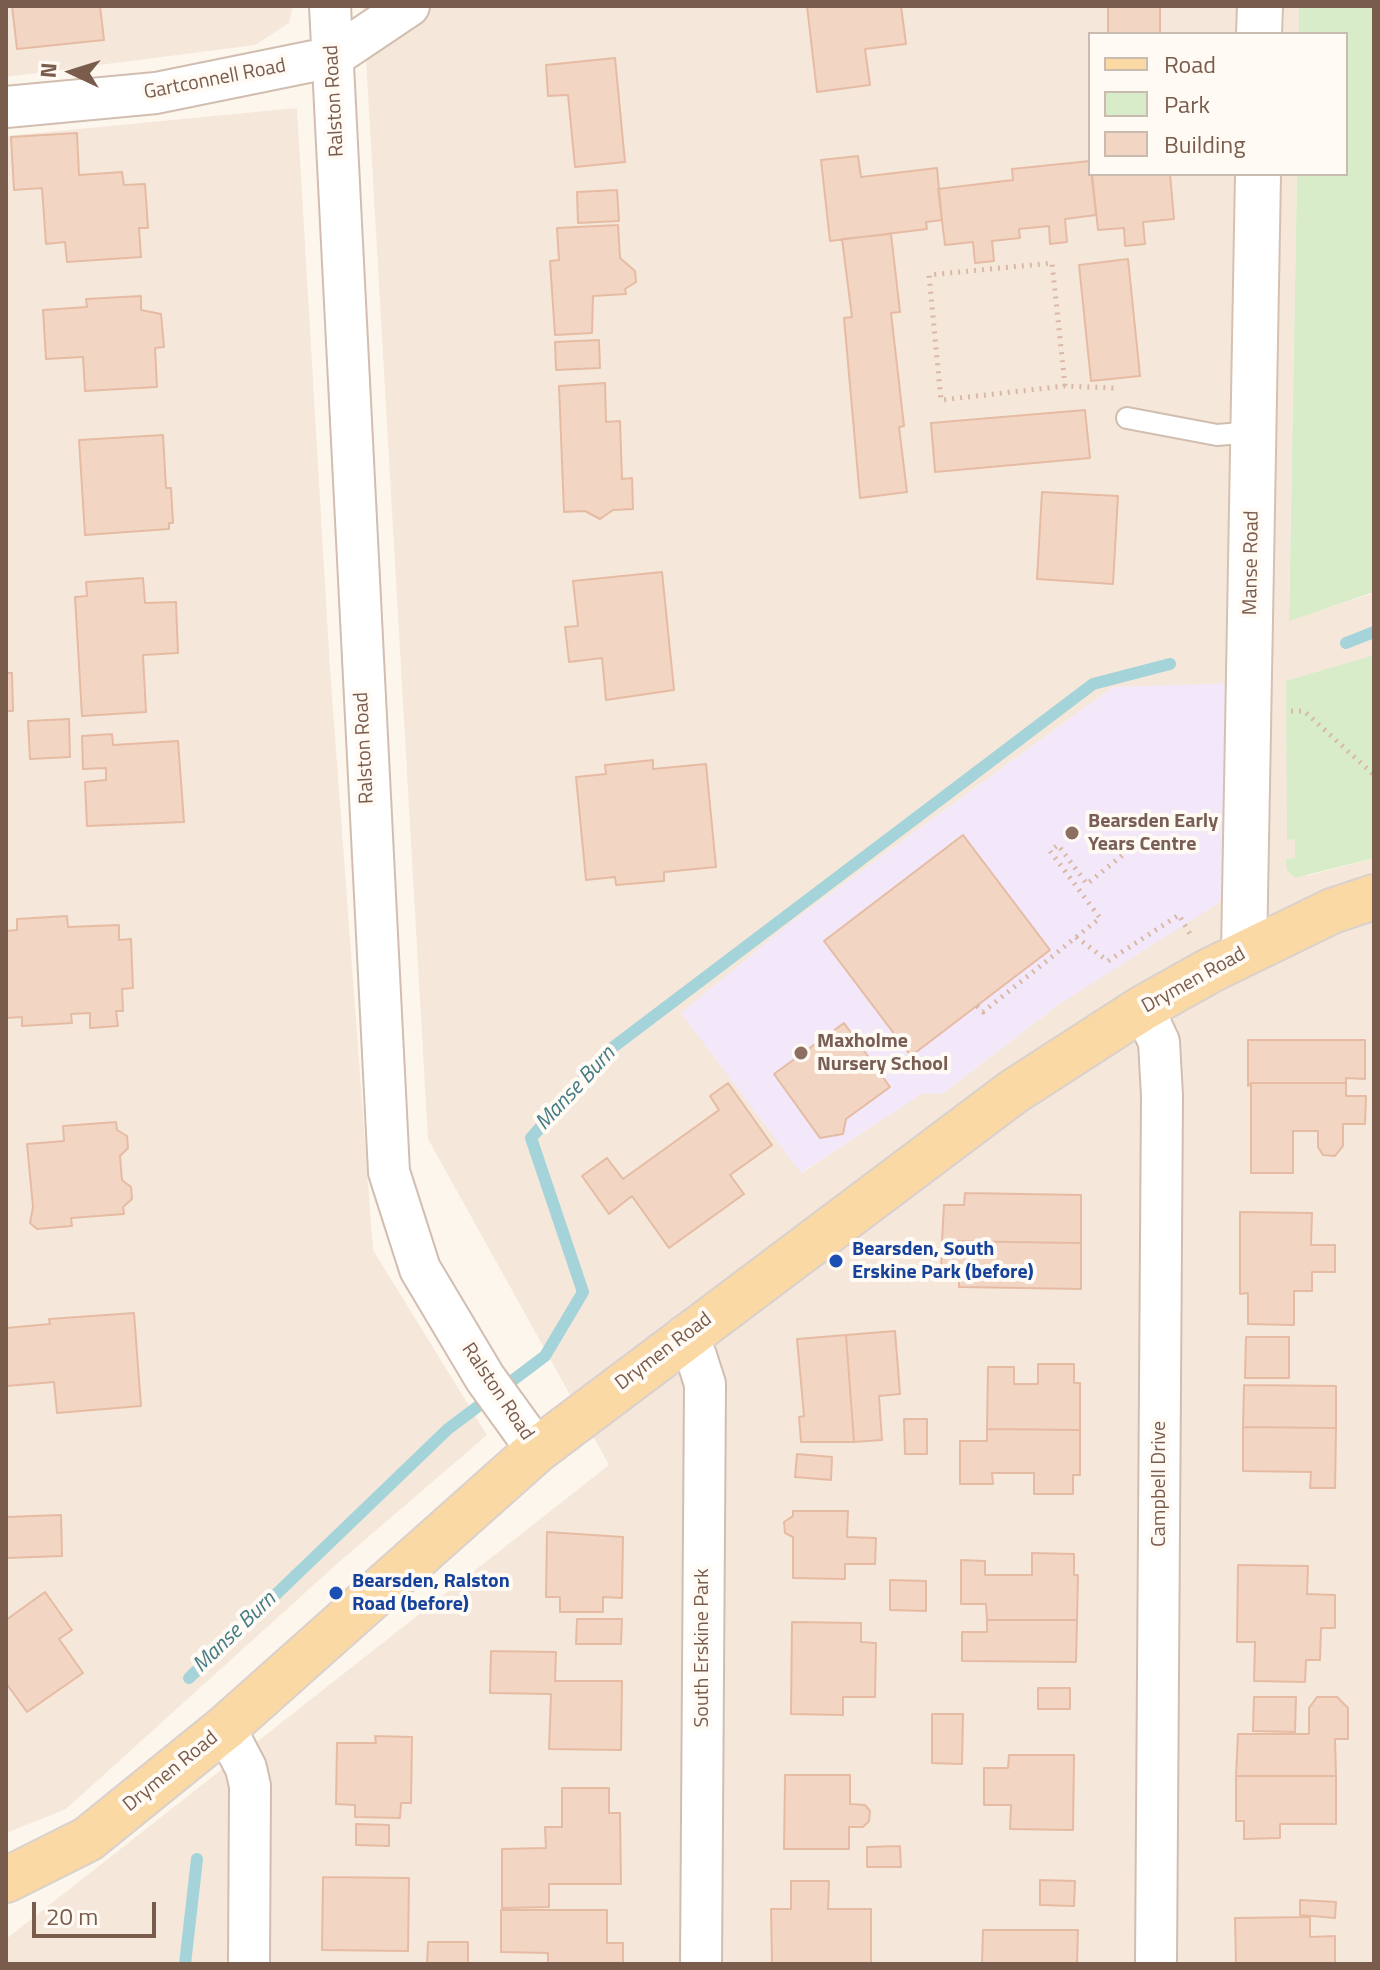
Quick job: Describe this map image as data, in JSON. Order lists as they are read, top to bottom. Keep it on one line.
{"streets":{"main road":["Drymen Road"],"street":["Gartconnell Road","Ralston Road","Manse Road","Campbell Drive","South Erskine Park"]},"crossings":[["Gartconnell Road","Ralston Road"],["Ralston Road","Drymen Road"],["Manse Road","Drymen Road"],["Drymen Road","Campbell Drive"],["Drymen Road","South Erskine Park"]],"water":["Manse Burn"],"places":["Bearsden Early Years Centre","Maxholme Nursery School","Bearsden, South Erskine Park (before)","Bearsden, Ralston Road (before)"],"legend":["Road","Park","Building"],"scale_bar":"20 m","north":"left"}
